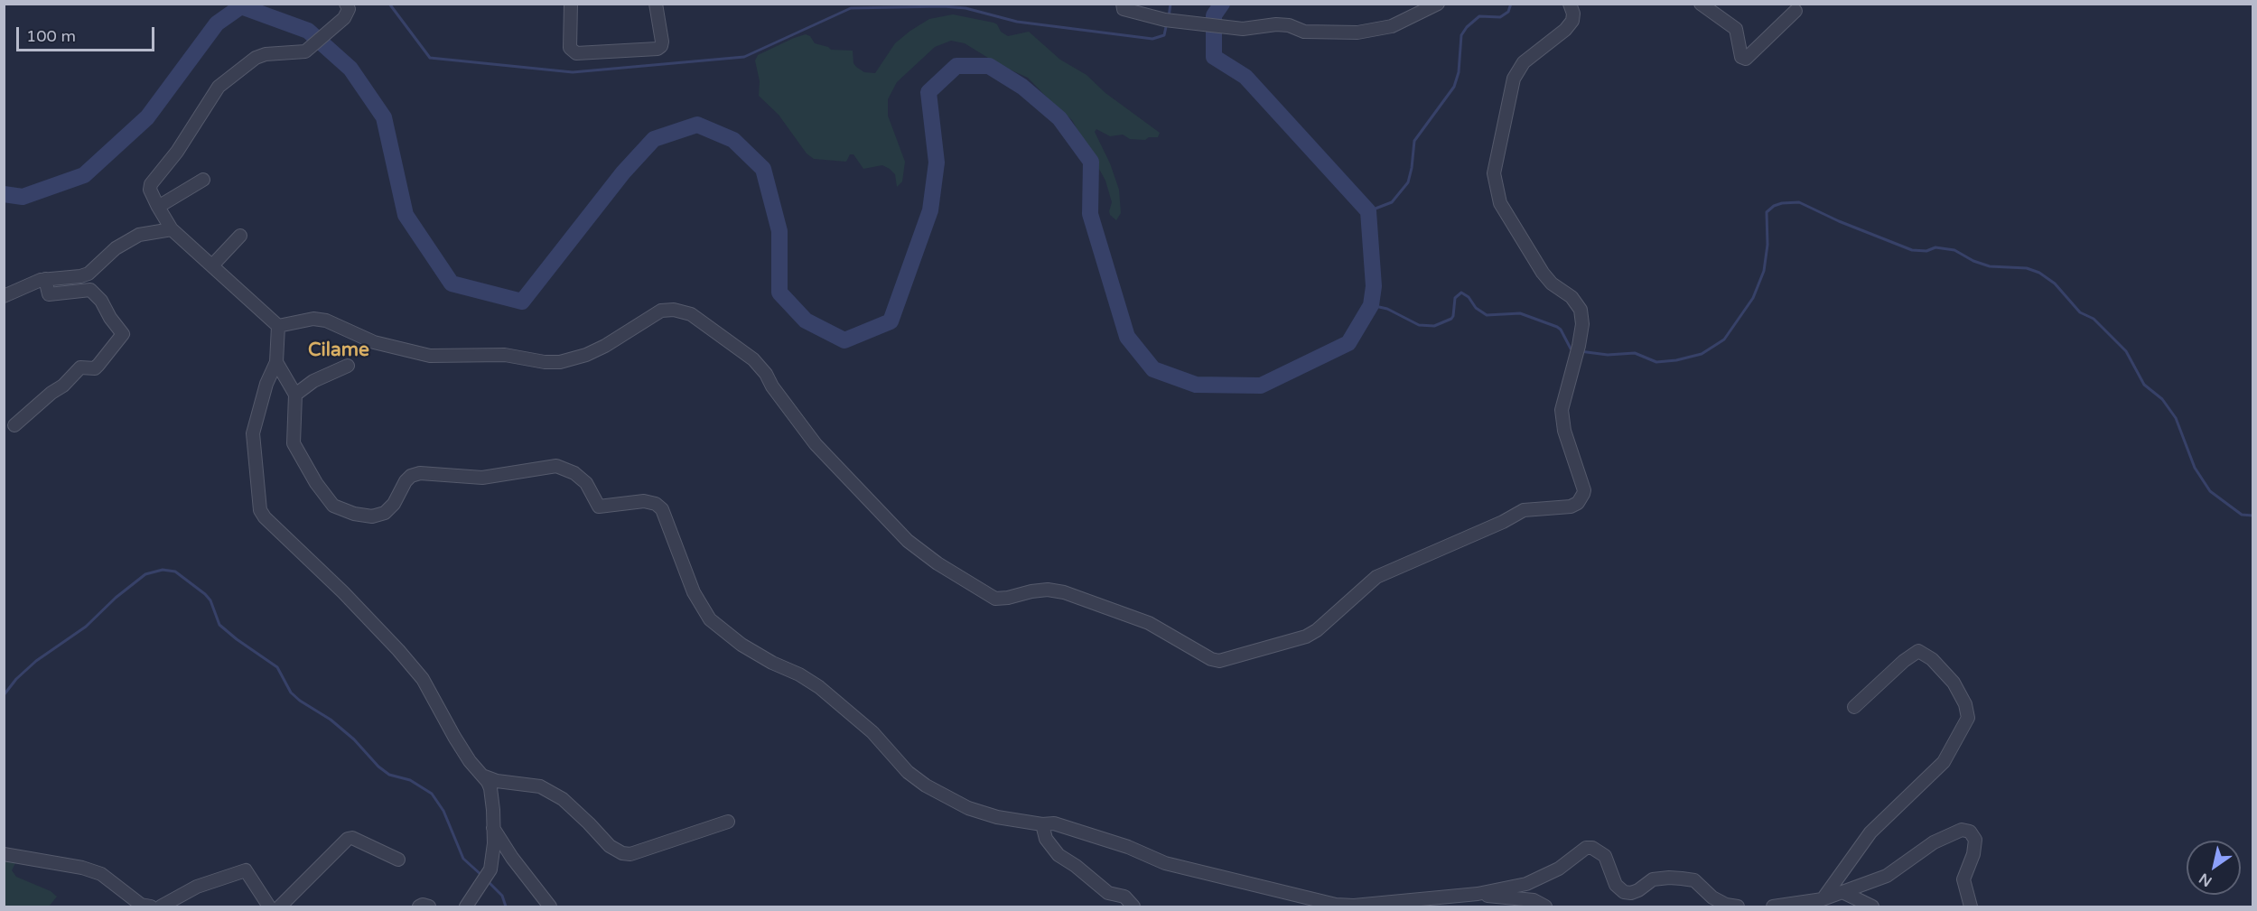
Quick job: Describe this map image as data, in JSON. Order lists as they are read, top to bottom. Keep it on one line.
{"districts":["Cilame"],"scale_bar":"100 m","north":"bottom left"}
